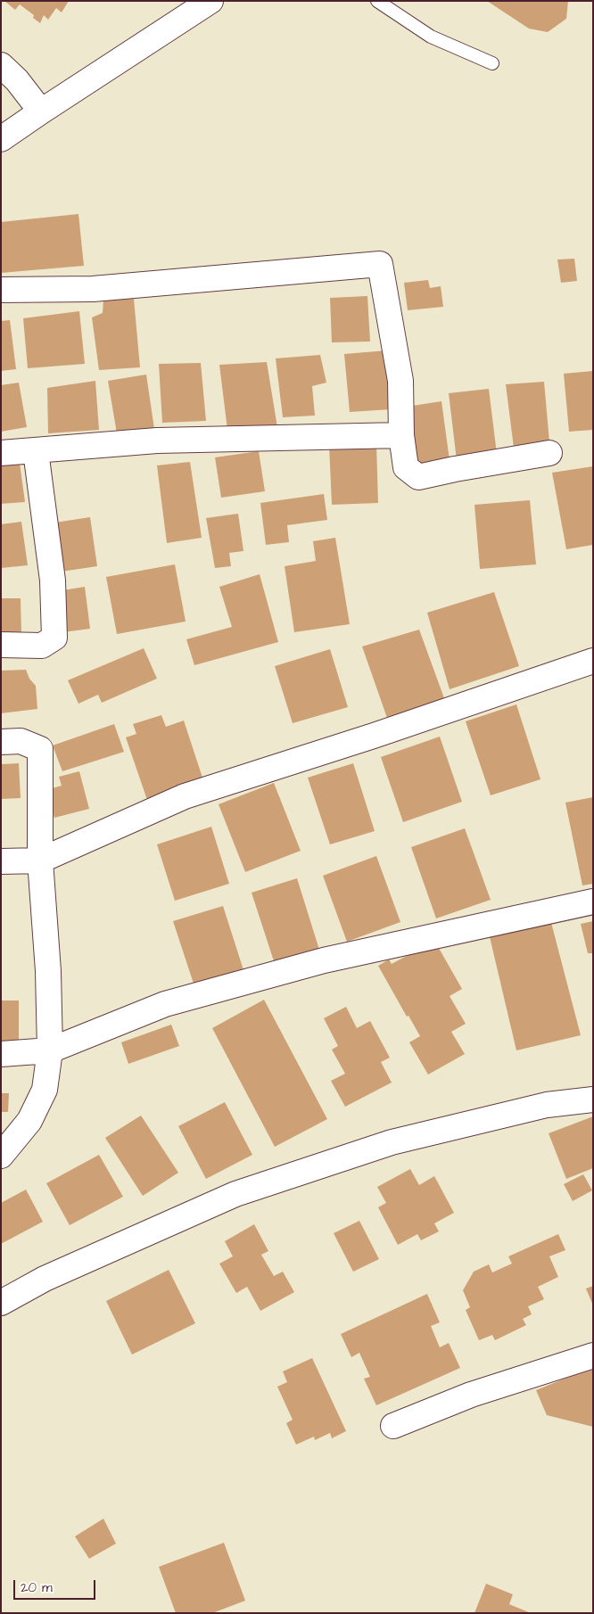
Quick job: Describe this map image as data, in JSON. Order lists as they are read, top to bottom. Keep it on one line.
{"scale_bar":"20 m"}
